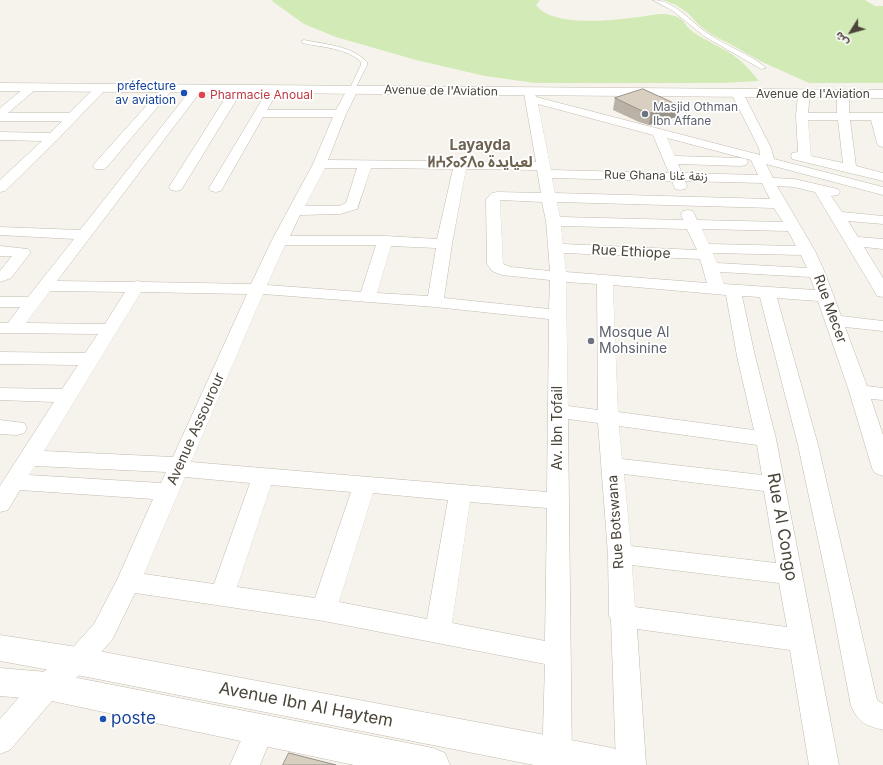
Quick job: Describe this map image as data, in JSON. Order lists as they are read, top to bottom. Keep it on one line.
{"streets":{"street":["Avenue de l'Aviation","Rue Ghana زنقة غانا","Rue Ethiope","Rue Mecer","Av. Ibn Tofail","Avenue Assourour","Rue Botswana","Rue Al Congo","Avenue Ibn Al Haytem"]},"crossings":[["Avenue de l'Aviation","Rue Mecer"],["Avenue de l'Aviation","Av. Ibn Tofail"],["Avenue de l'Aviation","Avenue Assourour"],["Rue Ghana زنقة غانا","Rue Mecer"],["Rue Ghana زنقة غانا","Av. Ibn Tofail"],["Rue Ghana زنقة غانا","Avenue Assourour"],["Rue Ghana زنقة غانا","Rue Al Congo"],["Rue Ethiope","Av. Ibn Tofail"],["Rue Ethiope","Rue Al Congo"],["Av. Ibn Tofail","Avenue Ibn Al Haytem"],["Avenue Assourour","Avenue Ibn Al Haytem"]],"districts":["Layayda ⵍⵄⵢⴰⵢⴷⴰ لعيايدة"],"places":["préfecture av aviation","Pharmacie Anoual","Masjid Othman Ibn Affane","Mosque Al Mohsinine","poste"],"north":"bottom left"}
